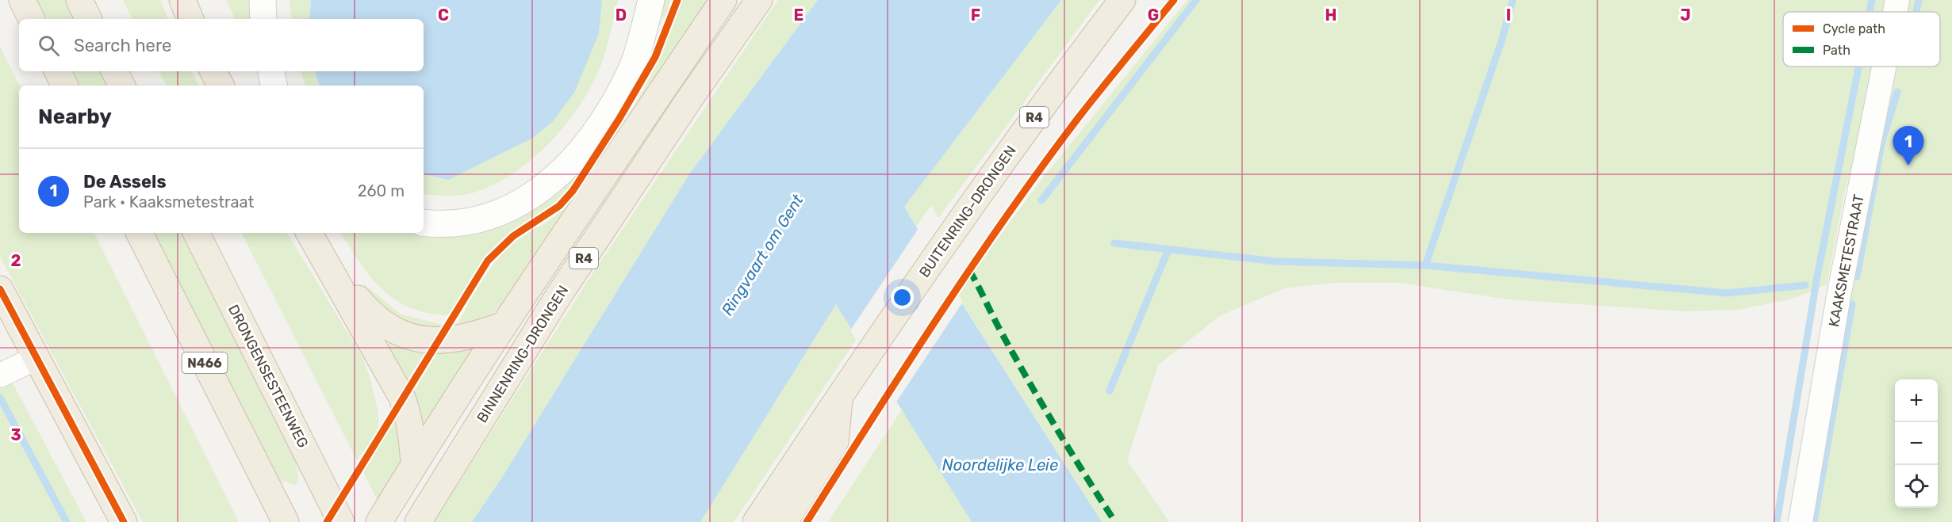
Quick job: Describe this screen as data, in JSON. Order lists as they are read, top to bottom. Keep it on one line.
{"streets":{"highway":["R4","BUITENRING-DRONGEN","BINNENRING-DRONGEN","N466","DRONGENSESTEENWEG"],"street":["KAAKSMETESTRAAT"]},"water":["Ringvaart om Gent","Noordelijke Leie"],"legend":["Cycle path","Path"],"page":{"search":"Search here","heading":"Nearby","pins":"1","list":[{"mark":"1","name":"De Assels","note":"Park · Kaaksmetestraat","value":"260 m"}],"map_buttons":["+","−"]},"grid":{"columns":["C","D","E","F","G","H","I","J"],"rows":["2","3"]}}
